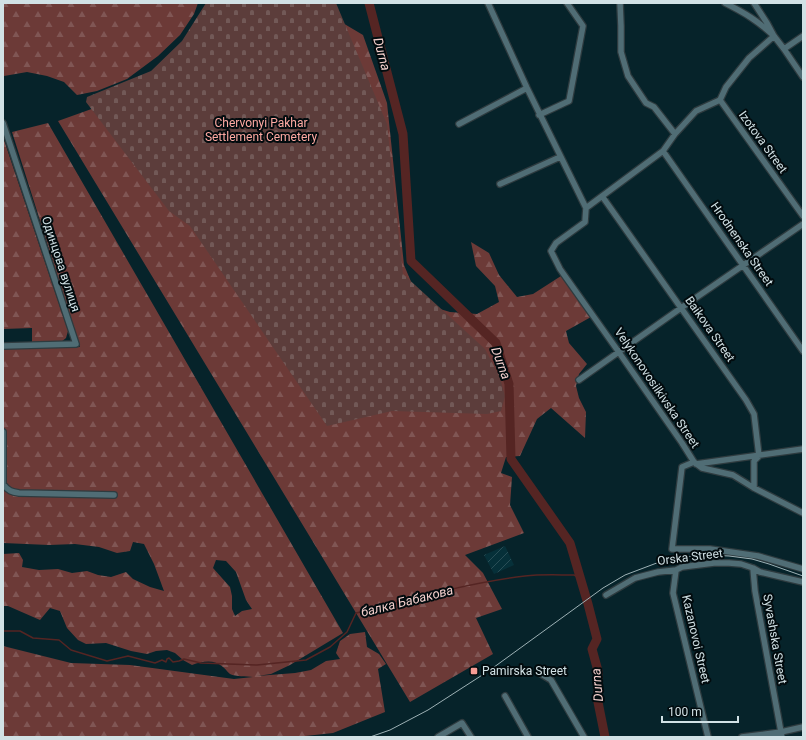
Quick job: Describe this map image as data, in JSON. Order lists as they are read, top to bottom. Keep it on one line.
{"streets":{"street":["Izotova Street","Hrodnenska Street","Одинцова вулиця","Baikova Street","Velykonovosilkivska Street","Orska Street","Kazanovoi Street","Syvashska Street"]},"crossings":[["Orska Street","Kazanovoi Street"],["Orska Street","Syvashska Street"]],"water":["Durna","балка Бабакова"],"parks":["Chervonyi Pakhar Settlement Cemetery"],"places":{"transit":["Pamirska Street"]},"scale_bar":"100 m"}
